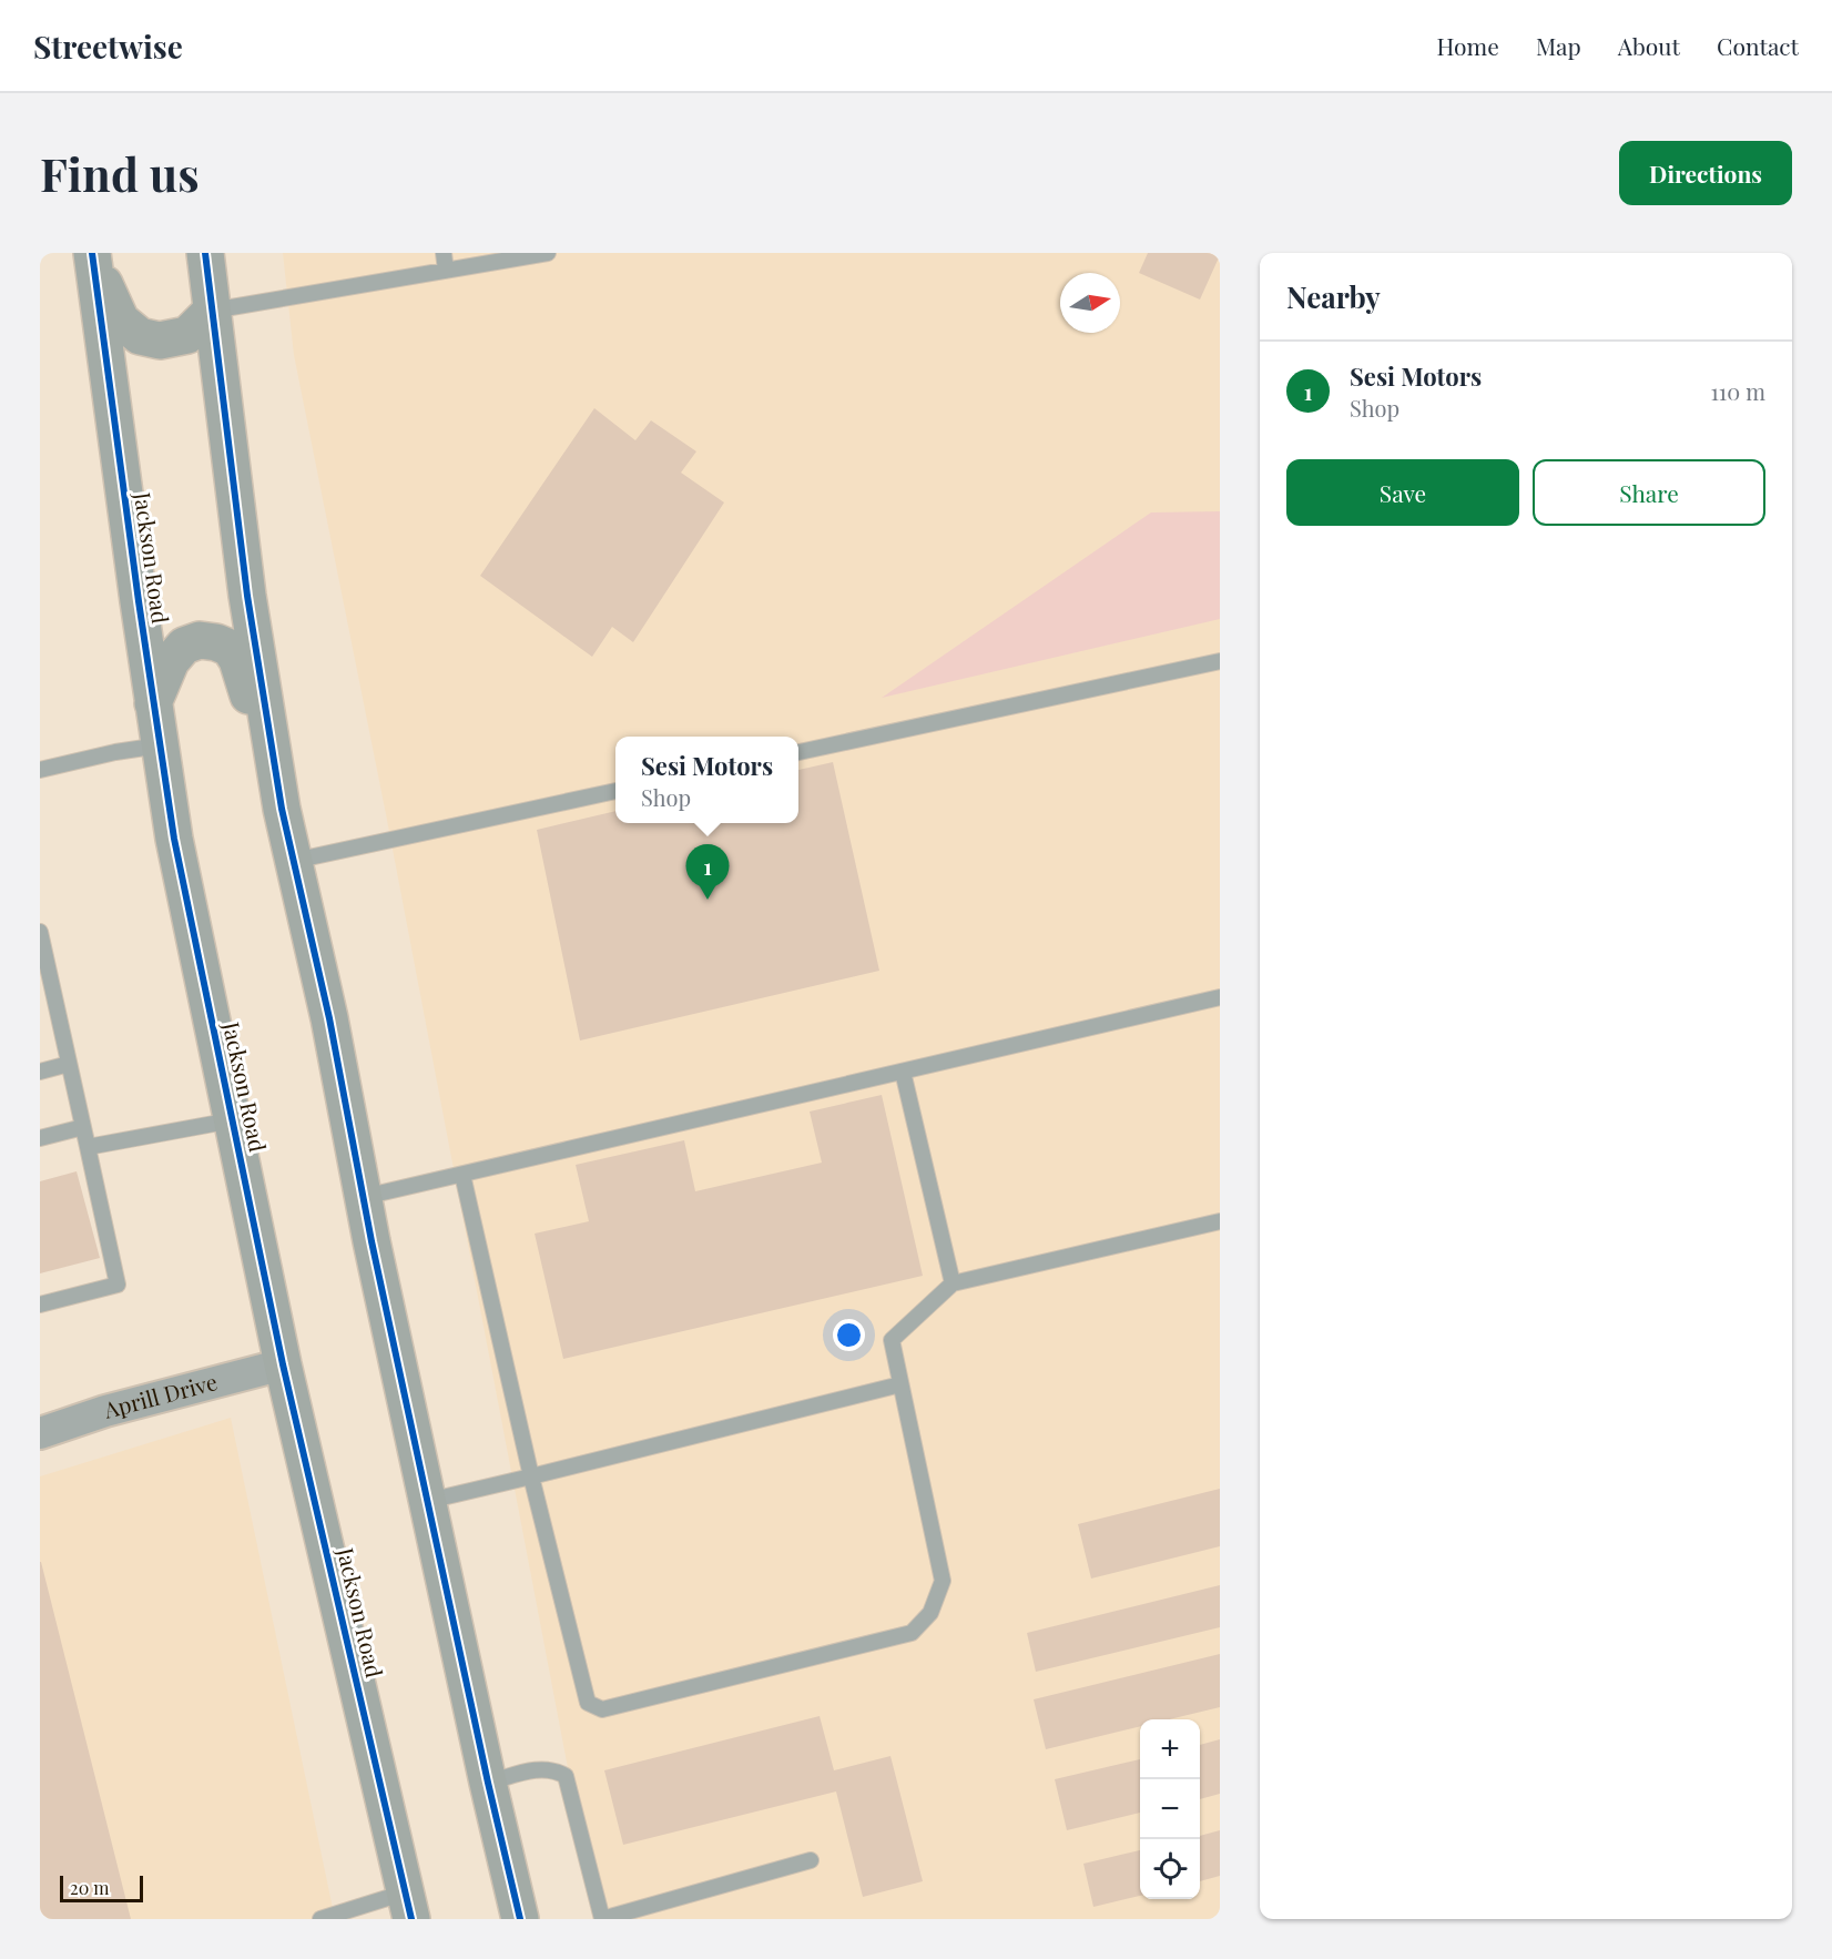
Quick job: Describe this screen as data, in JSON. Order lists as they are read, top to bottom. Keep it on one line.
{"streets":{"main road":["Jackson Road"],"street":["Aprill Drive"]},"crossings":[["Jackson Road","Aprill Drive"]],"scale_bar":"20 m","north":"right","page":{"header":"Streetwise","nav":["Home","Map","About","Contact"],"buttons":["Directions",["Save","Share"]],"title":"Find us","heading":"Nearby","list":[{"mark":"1","name":"Sesi Motors","note":"Shop","value":"110 m"}],"popup":["Sesi Motors","Shop"],"pins":"1","map_buttons":["+","−"],"scale":"20 m"}}
